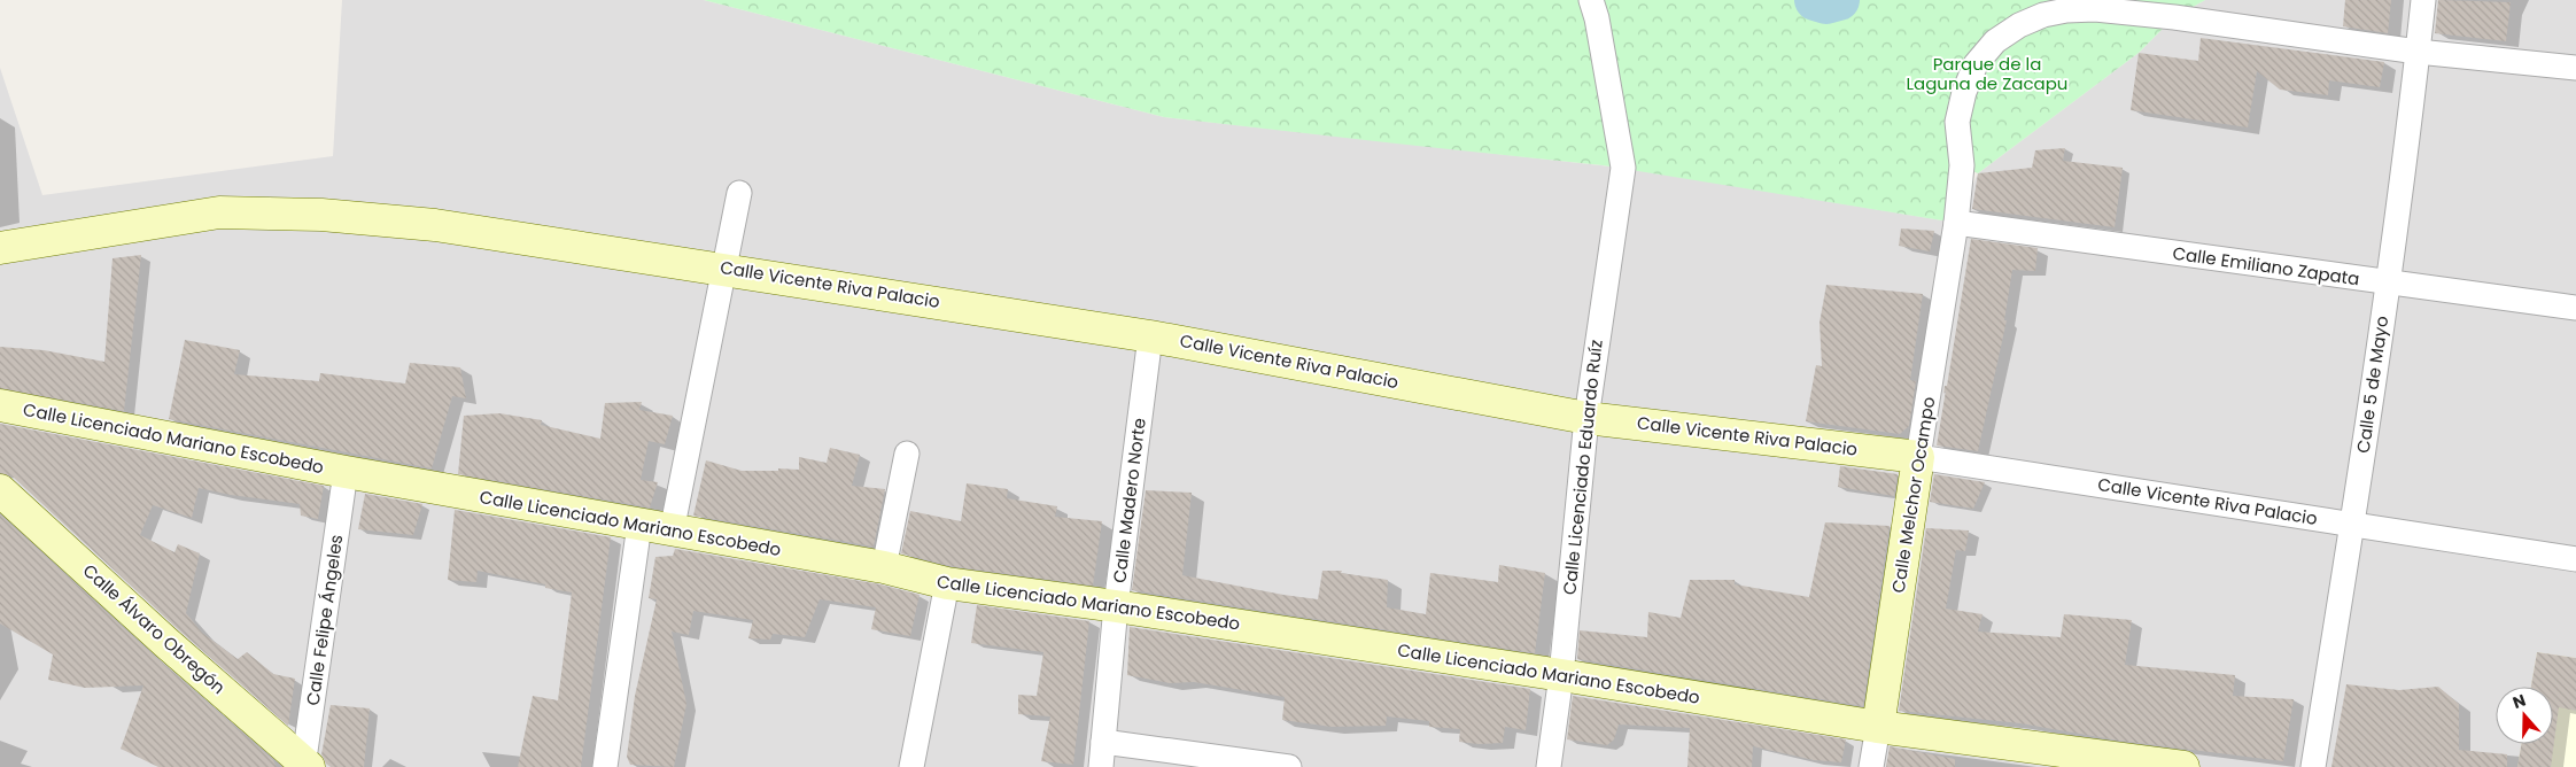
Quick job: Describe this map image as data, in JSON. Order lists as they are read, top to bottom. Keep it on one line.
{"streets":{"main road":["Calle Vicente Riva Palacio","Calle Licenciado Mariano Escobedo","Calle Melchor Ocampo","Calle Álvaro Obregón"],"street":["Calle Emiliano Zapata","Calle 5 de Mayo","Calle Licenciado Eduardo Ruíz","Calle Madero Norte","Calle Felipe Ángeles"]},"crossings":[["Calle Emiliano Zapata","Calle 5 de Mayo"],["Calle Emiliano Zapata","Calle Melchor Ocampo"],["Calle Vicente Riva Palacio","Calle 5 de Mayo"],["Calle Vicente Riva Palacio","Calle Licenciado Eduardo Ruíz"],["Calle Vicente Riva Palacio","Calle Melchor Ocampo"],["Calle Vicente Riva Palacio","Calle Madero Norte"],["Calle 5 de Mayo","Calle Melchor Ocampo"],["Calle Licenciado Mariano Escobedo","Calle Licenciado Eduardo Ruíz"],["Calle Licenciado Mariano Escobedo","Calle Melchor Ocampo"],["Calle Licenciado Mariano Escobedo","Calle Madero Norte"],["Calle Licenciado Mariano Escobedo","Calle Felipe Ángeles"],["Calle Felipe Ángeles","Calle Álvaro Obregón"]],"parks":["Parque de la Laguna de Zacapu"],"north":"top"}
